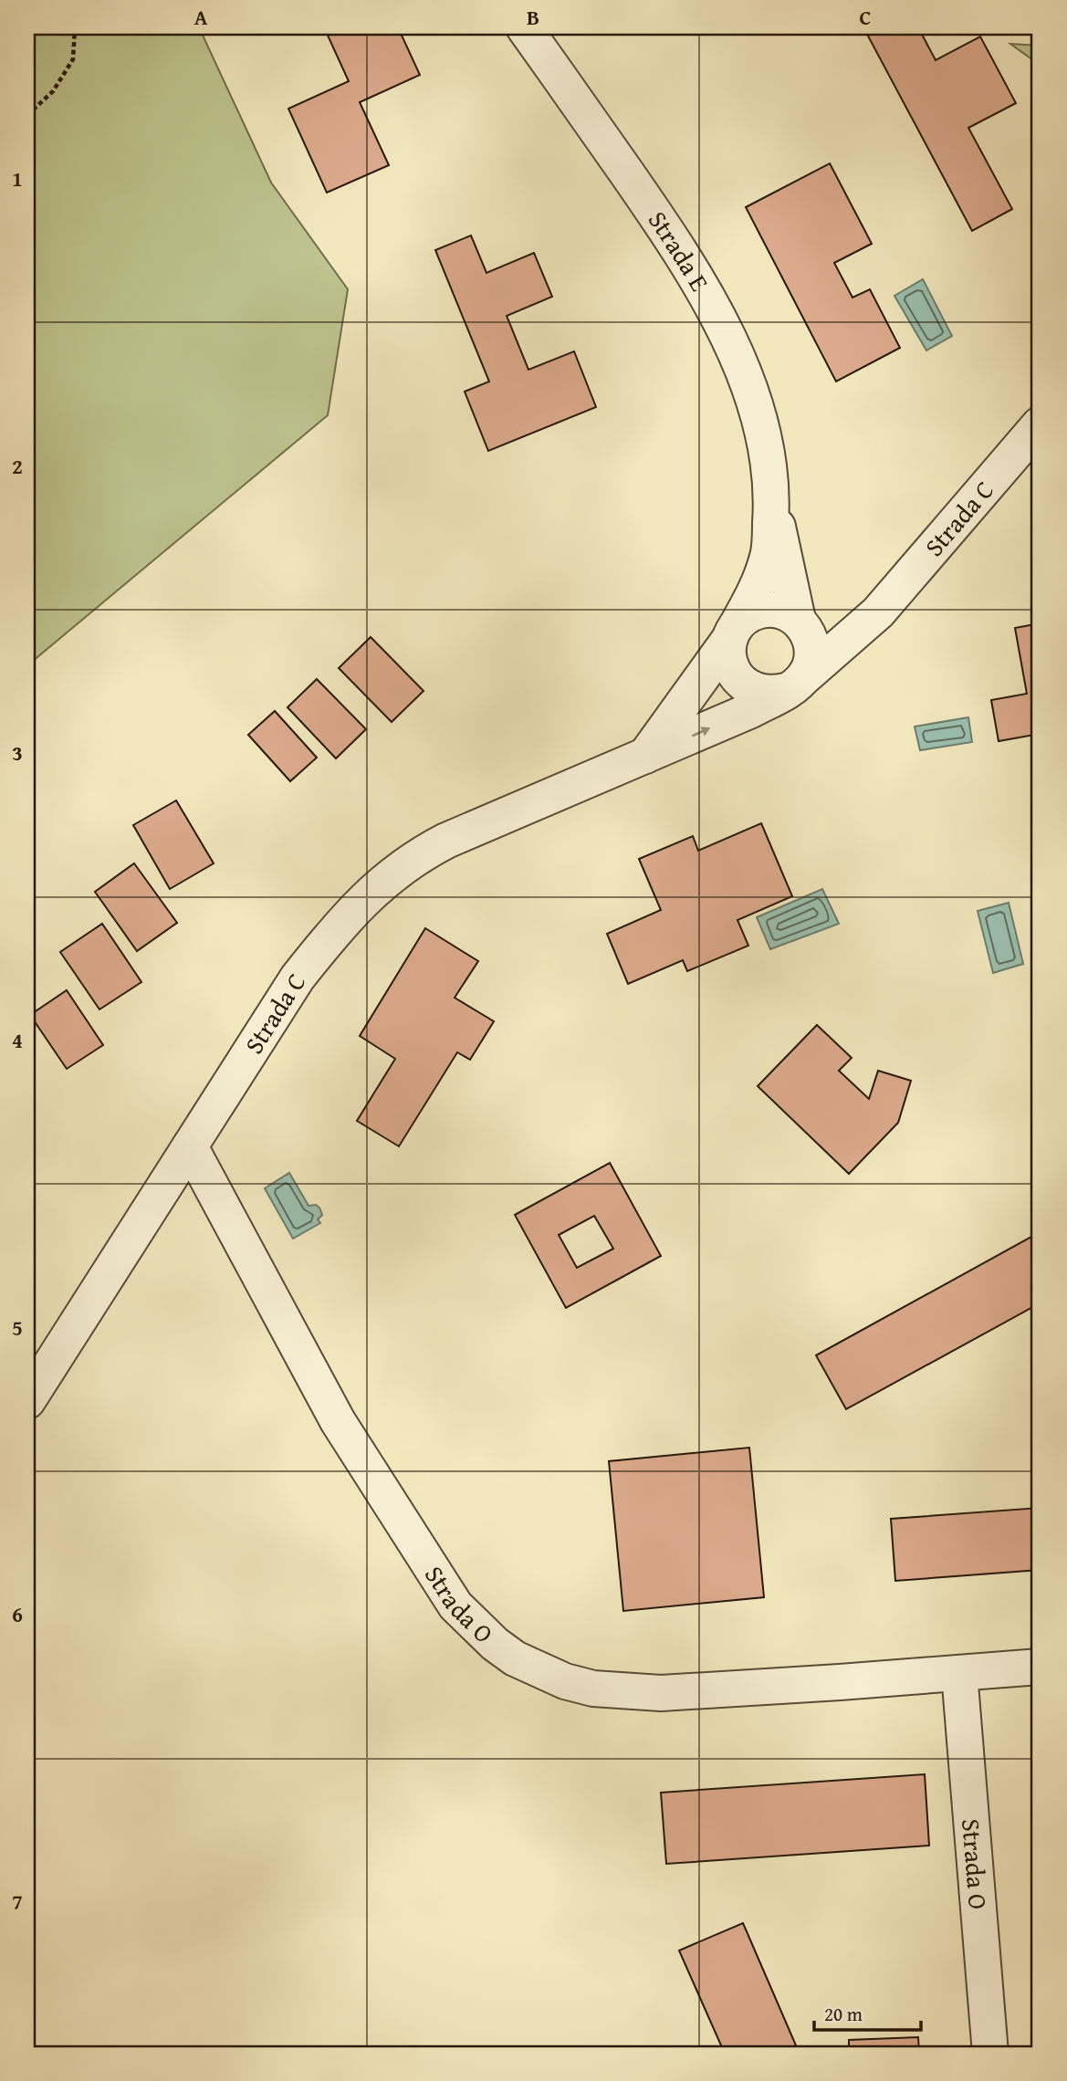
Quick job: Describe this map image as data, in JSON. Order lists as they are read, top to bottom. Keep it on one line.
{"streets":{"street":["Strada E","Strada C","Strada O"]},"crossings":[["Strada E","Strada C"],["Strada C","Strada O"]],"scale_bar":"20 m","grid":{"columns":["A","B","C"],"rows":["1","2","3","4","5","6","7"]}}
